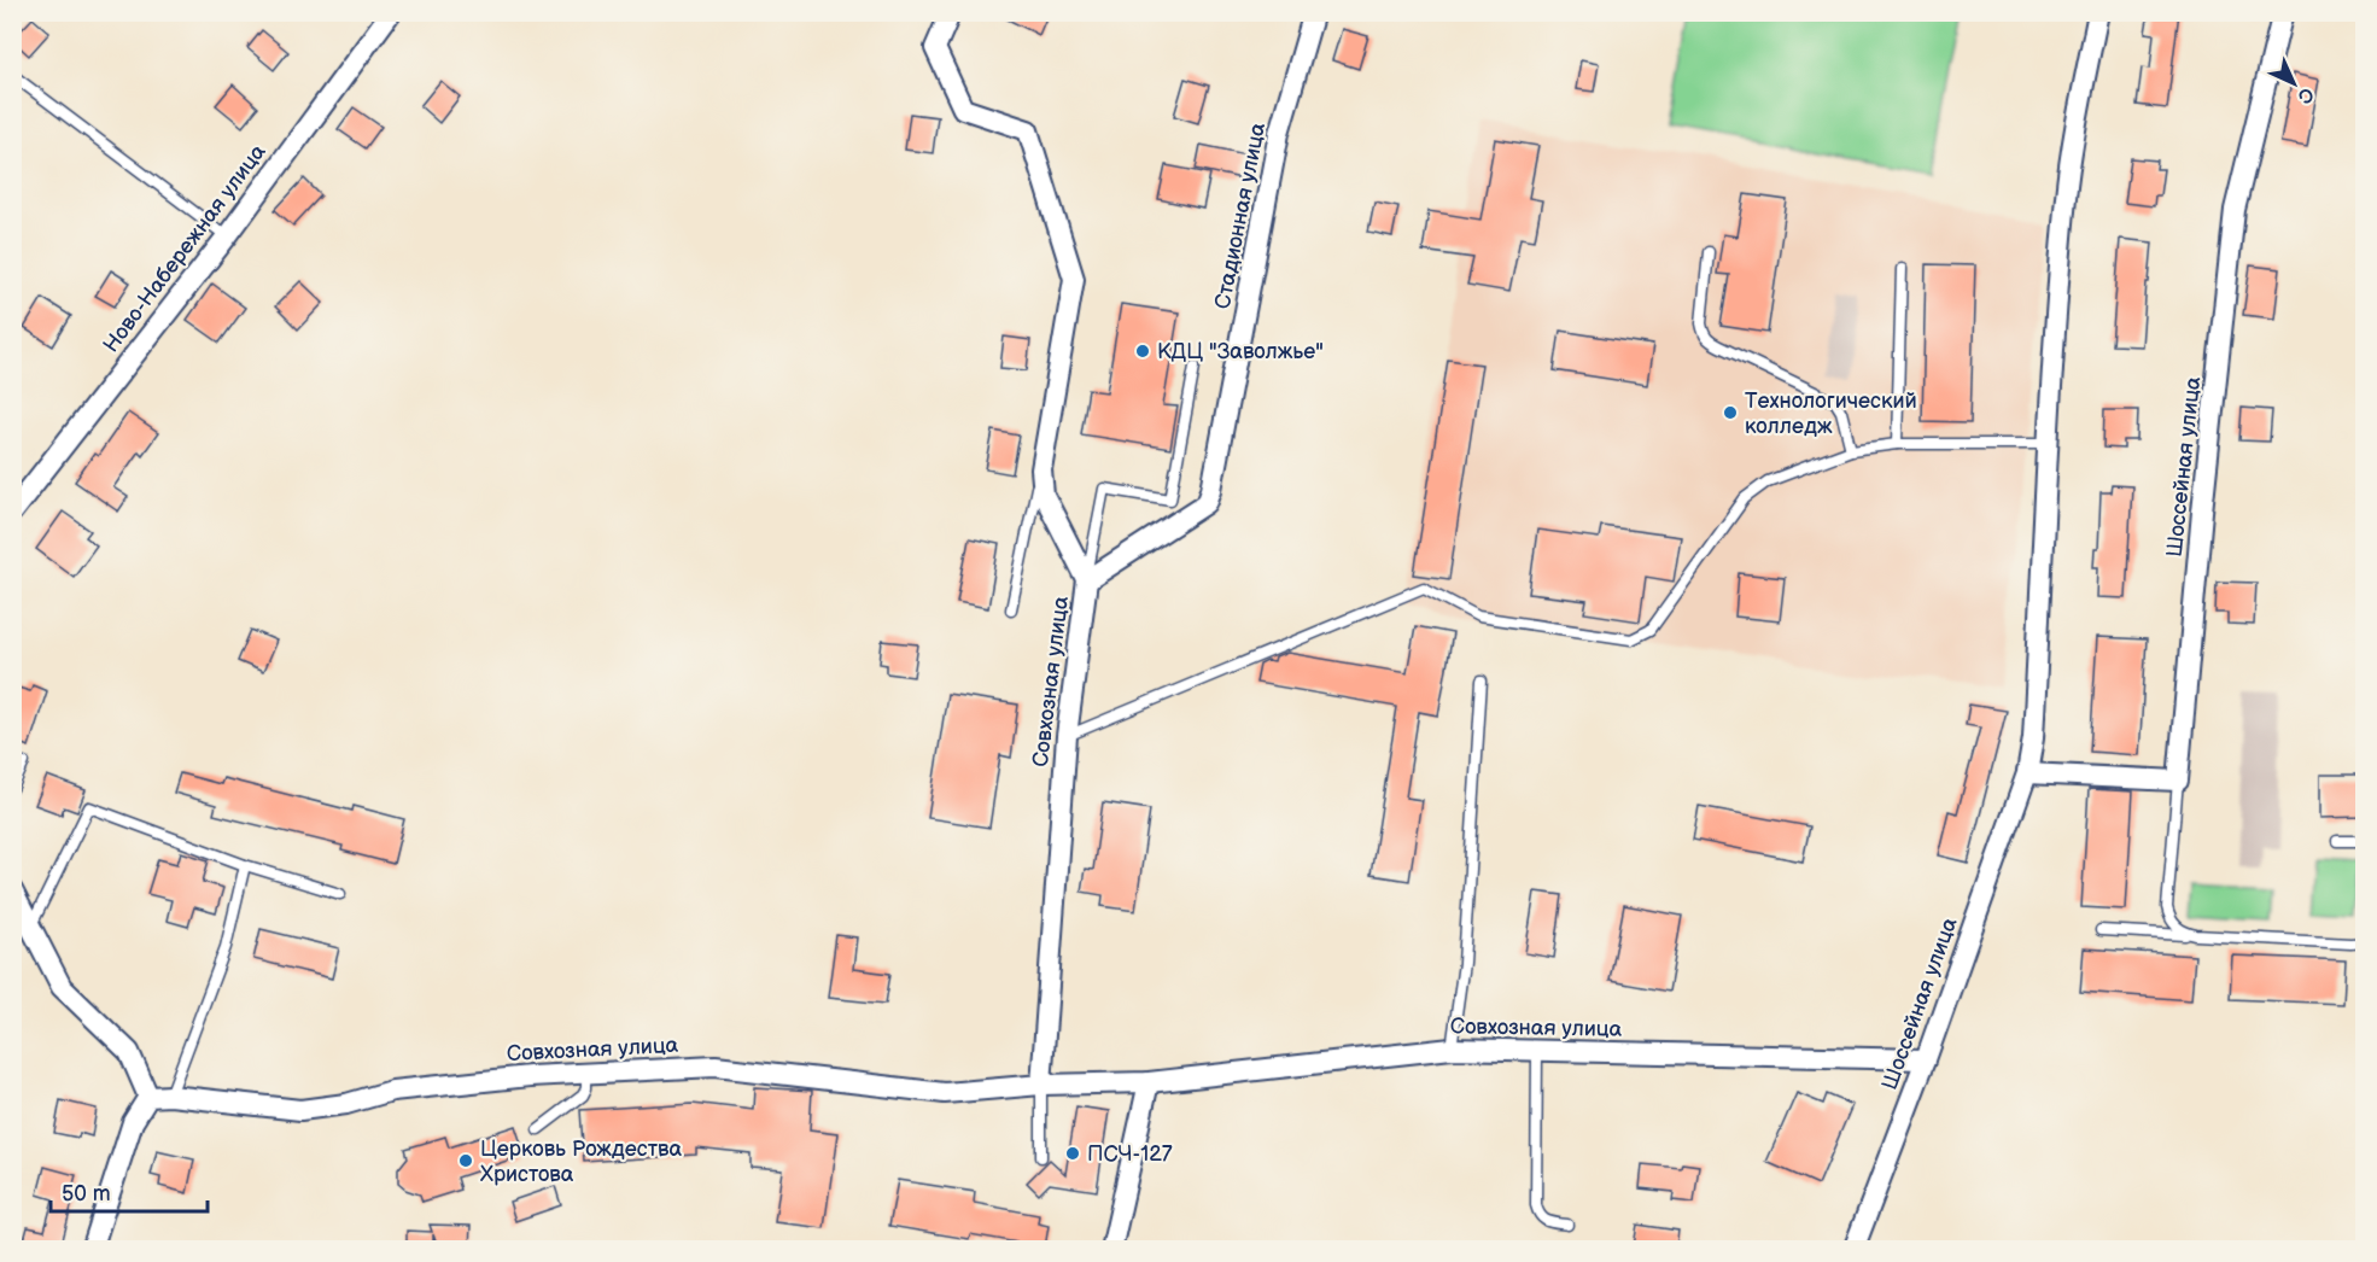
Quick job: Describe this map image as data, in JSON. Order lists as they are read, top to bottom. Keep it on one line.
{"streets":{"street":["Стадионная улица","Ново-Набережная улица","Шоссейная улица","Совхозная улица"]},"crossings":[["Стадионная улица","Совхозная улица"],["Шоссейная улица","Совхозная улица"]],"places":["КДЦ \"Заволжье\"","Технологический колледж","ПСЧ-127","Церковь Рождества Христова"],"scale_bar":"50 m","north":"bottom right"}
